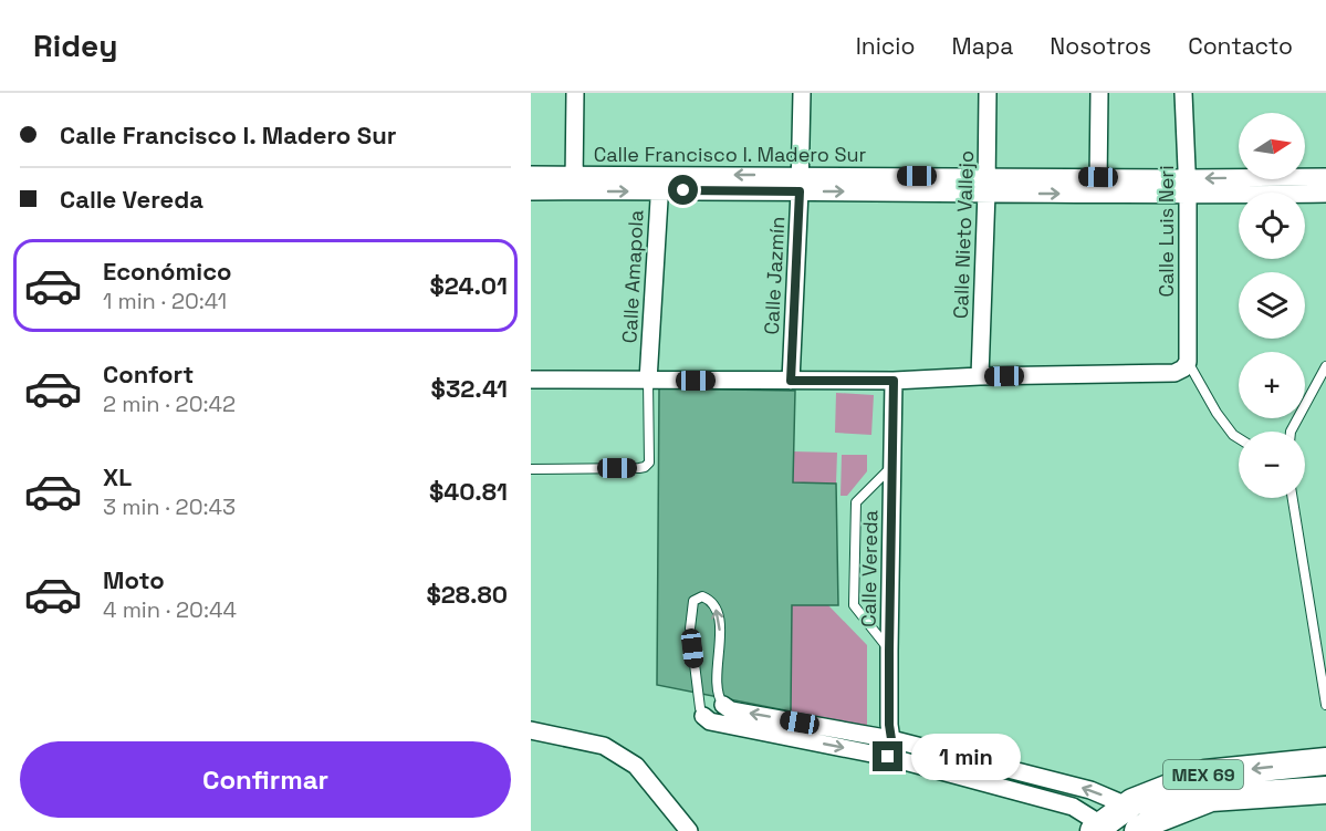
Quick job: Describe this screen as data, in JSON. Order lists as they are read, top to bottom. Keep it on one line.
{"streets":{"main road":["MEX 69"],"street":["Calle Francisco I. Madero Sur","Calle Luis Neri","Calle Nieto Vallejo","Calle Jazmín","Calle Amapola","Calle Vereda"]},"crossings":[["Calle Francisco I. Madero Sur","Calle Luis Neri"],["Calle Francisco I. Madero Sur","Calle Nieto Vallejo"],["Calle Francisco I. Madero Sur","Calle Jazmín"],["Calle Francisco I. Madero Sur","Calle Amapola"]],"north":"right","page":{"header":"Ridey","nav":["Inicio","Mapa","Nosotros","Contacto"],"banner":["Calle Francisco I. Madero Sur","Calle Vereda"],"map_buttons":["+","−"],"list":[{"name":"Económico","note":"1 min · 20:41","value":"$24.01"},{"name":"Confort","note":"2 min · 20:42","value":"$32.41"},{"name":"XL","note":"3 min · 20:43","value":"$40.81"},{"name":"Moto","note":"4 min · 20:44","value":"$28.80"}],"buttons":"Confirmar","bubble":"1 min"}}
